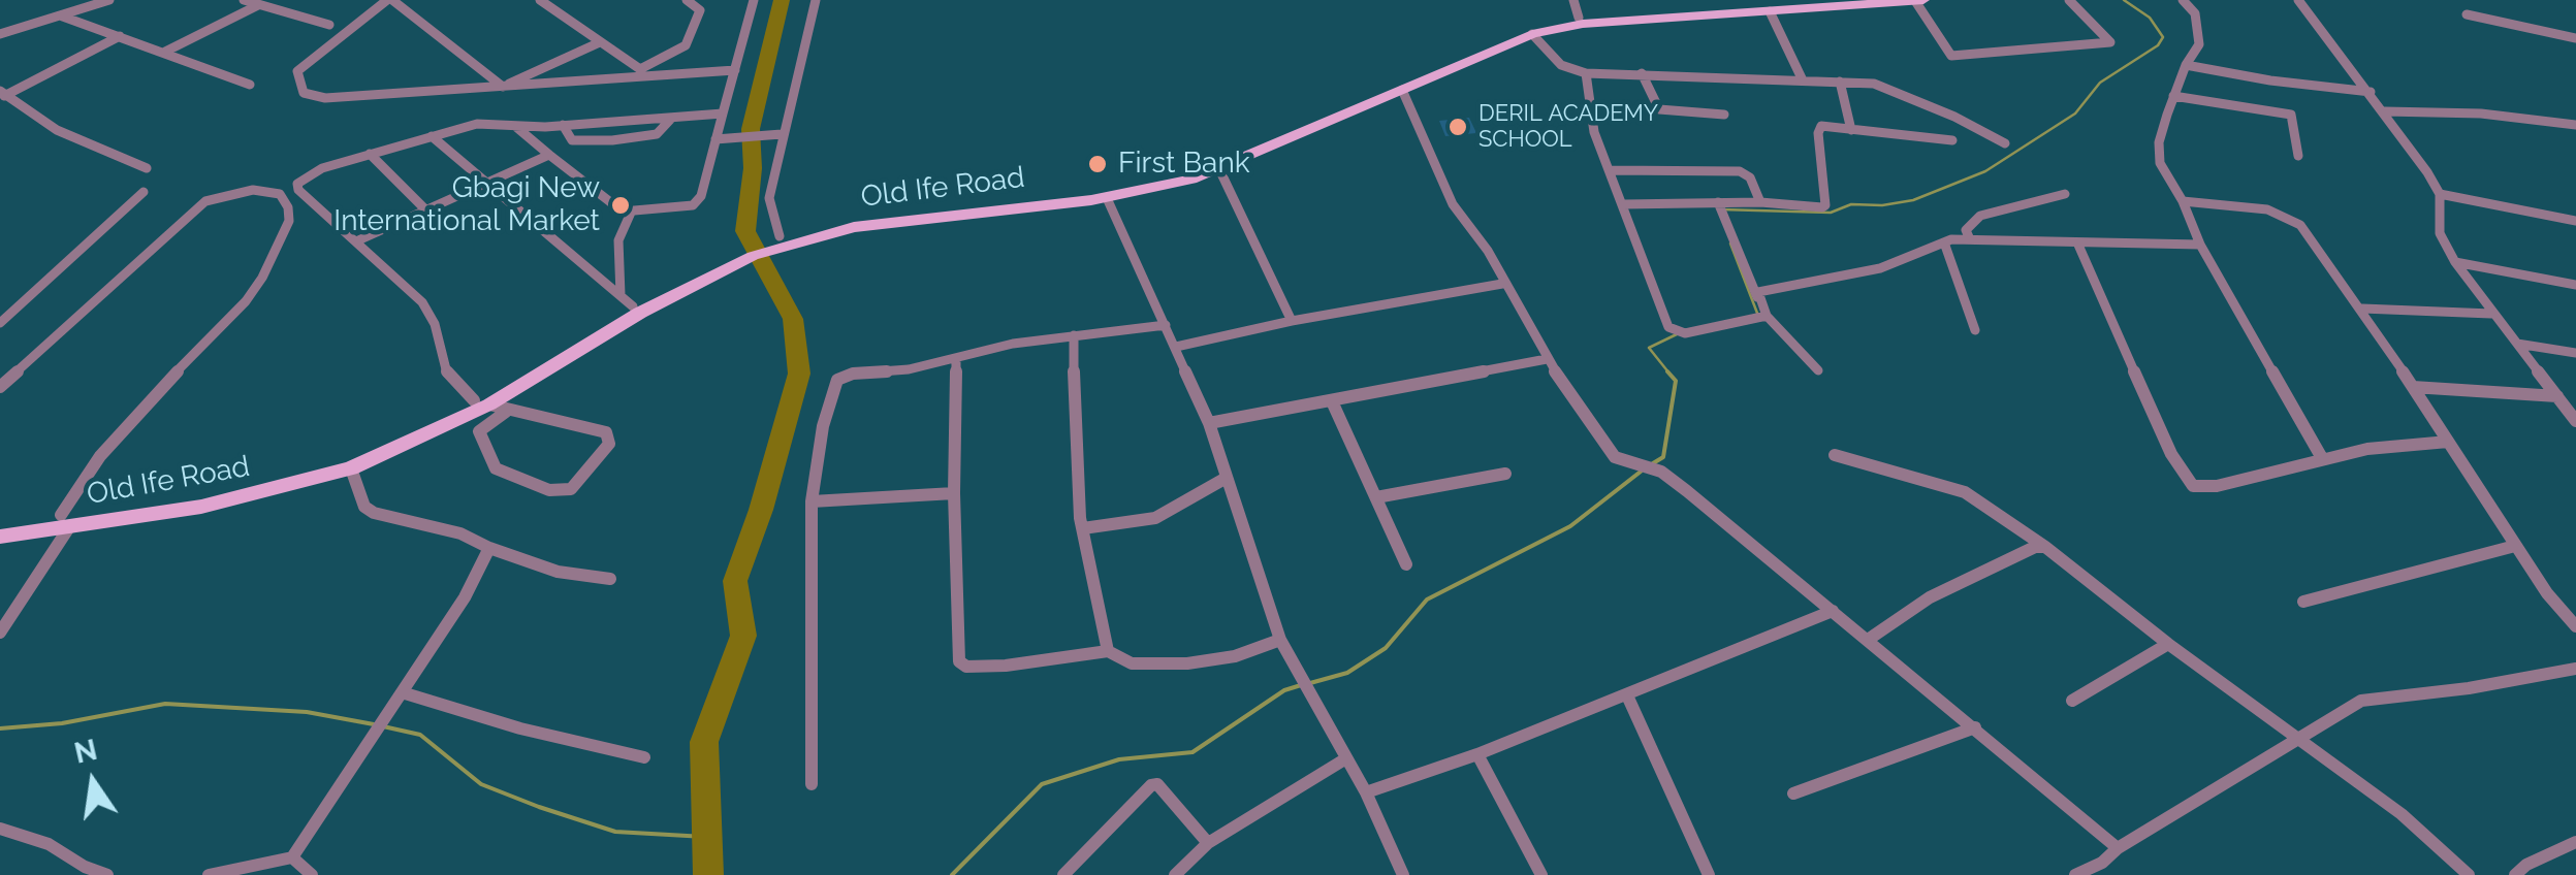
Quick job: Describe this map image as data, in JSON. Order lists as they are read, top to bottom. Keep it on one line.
{"streets":{"main road":["Old Ife Road"]},"places":["DERIL ACADEMY SCHOOL","First Bank","Gbagi New International Market"],"north":"top"}
